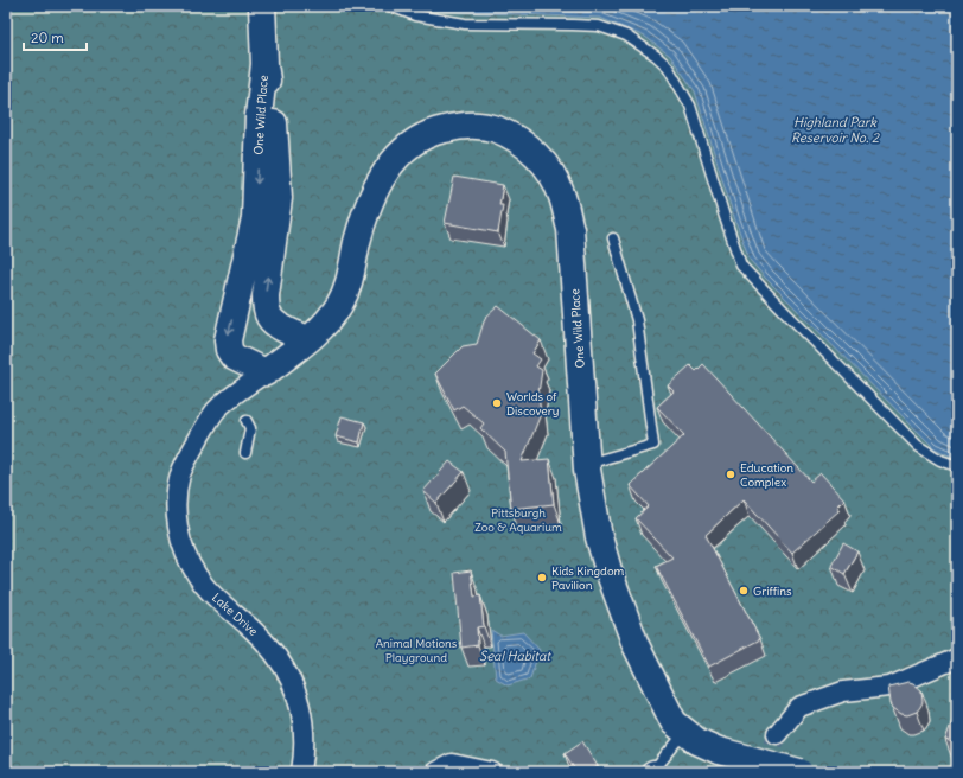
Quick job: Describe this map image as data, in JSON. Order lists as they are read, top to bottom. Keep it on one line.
{"streets":{"main road":["One Wild Place"],"street":["Lake Drive"]},"crossings":[["One Wild Place","Lake Drive"]],"water":["Highland Park Reservoir No. 2","Seal Habitat"],"parks":["Pittsburgh Zoo & Aquarium","Animal Motions Playground"],"places":["Worlds of Discovery","Education Complex","Kids Kingdom Pavilion","Griffins"],"scale_bar":"20 m"}
